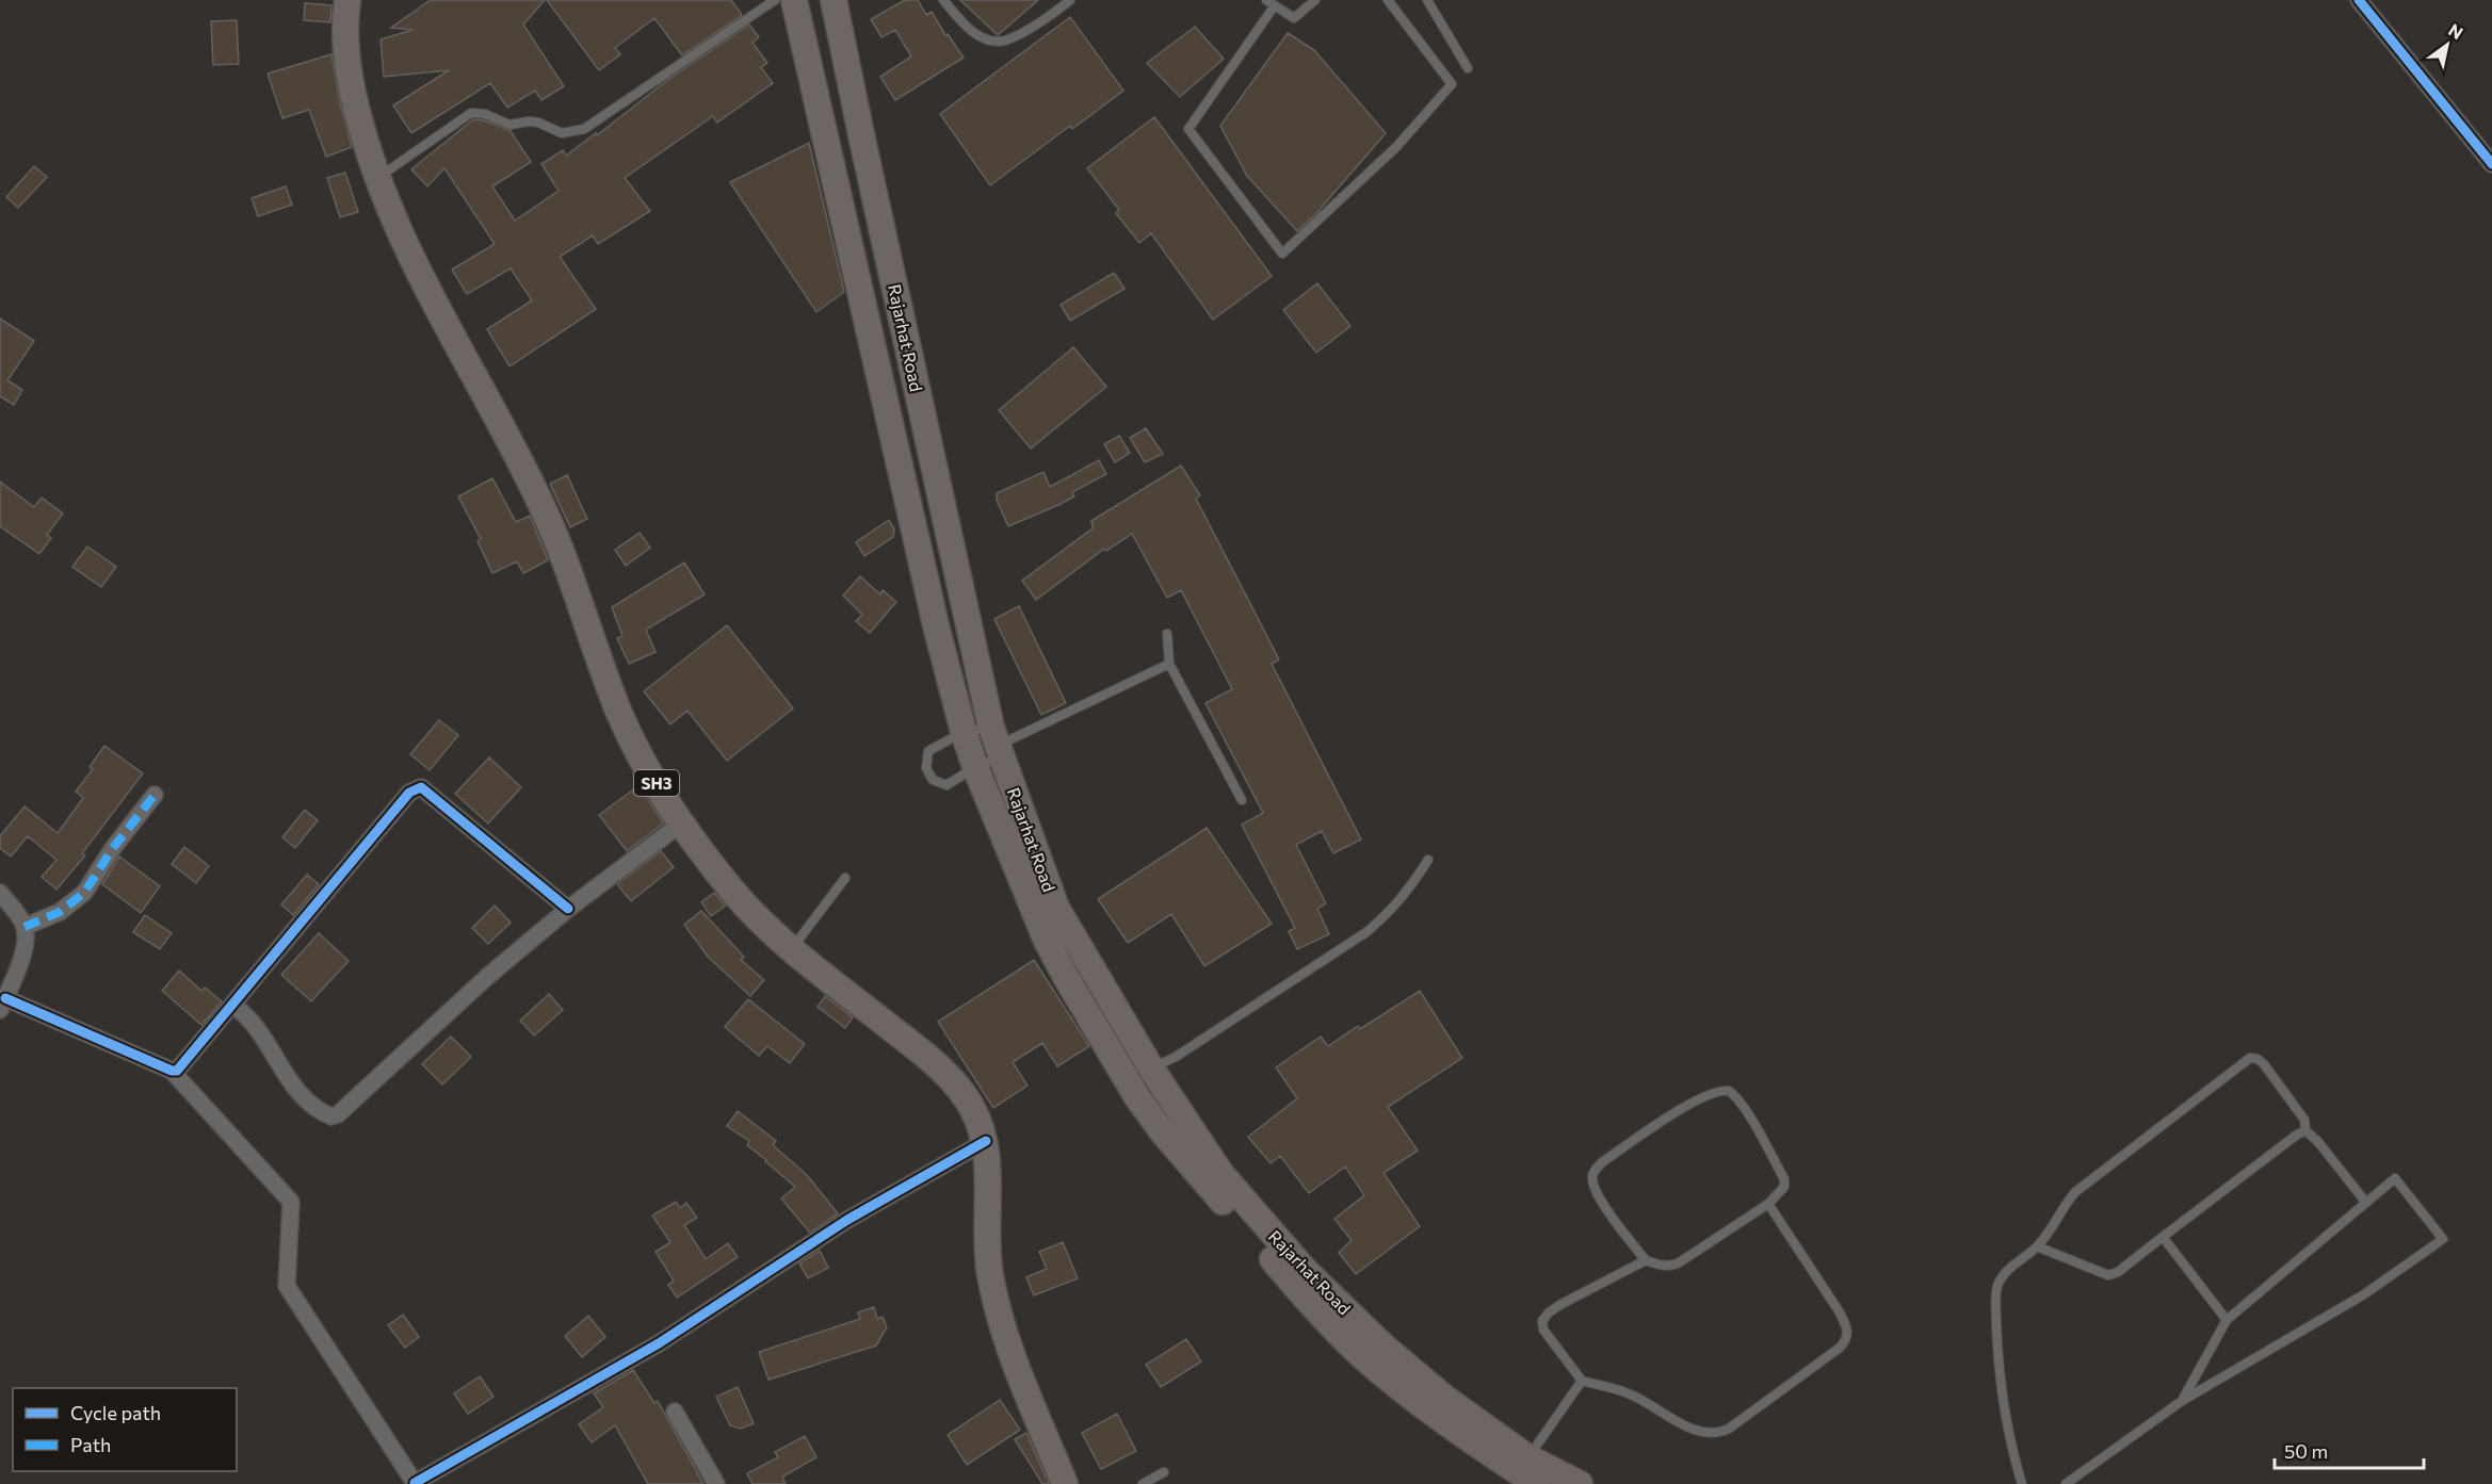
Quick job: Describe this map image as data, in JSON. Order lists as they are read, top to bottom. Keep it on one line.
{"streets":{"main road":["Rajarhat Road","SH3"]},"legend":["Cycle path","Path"],"scale_bar":"50 m","north":"top right"}
